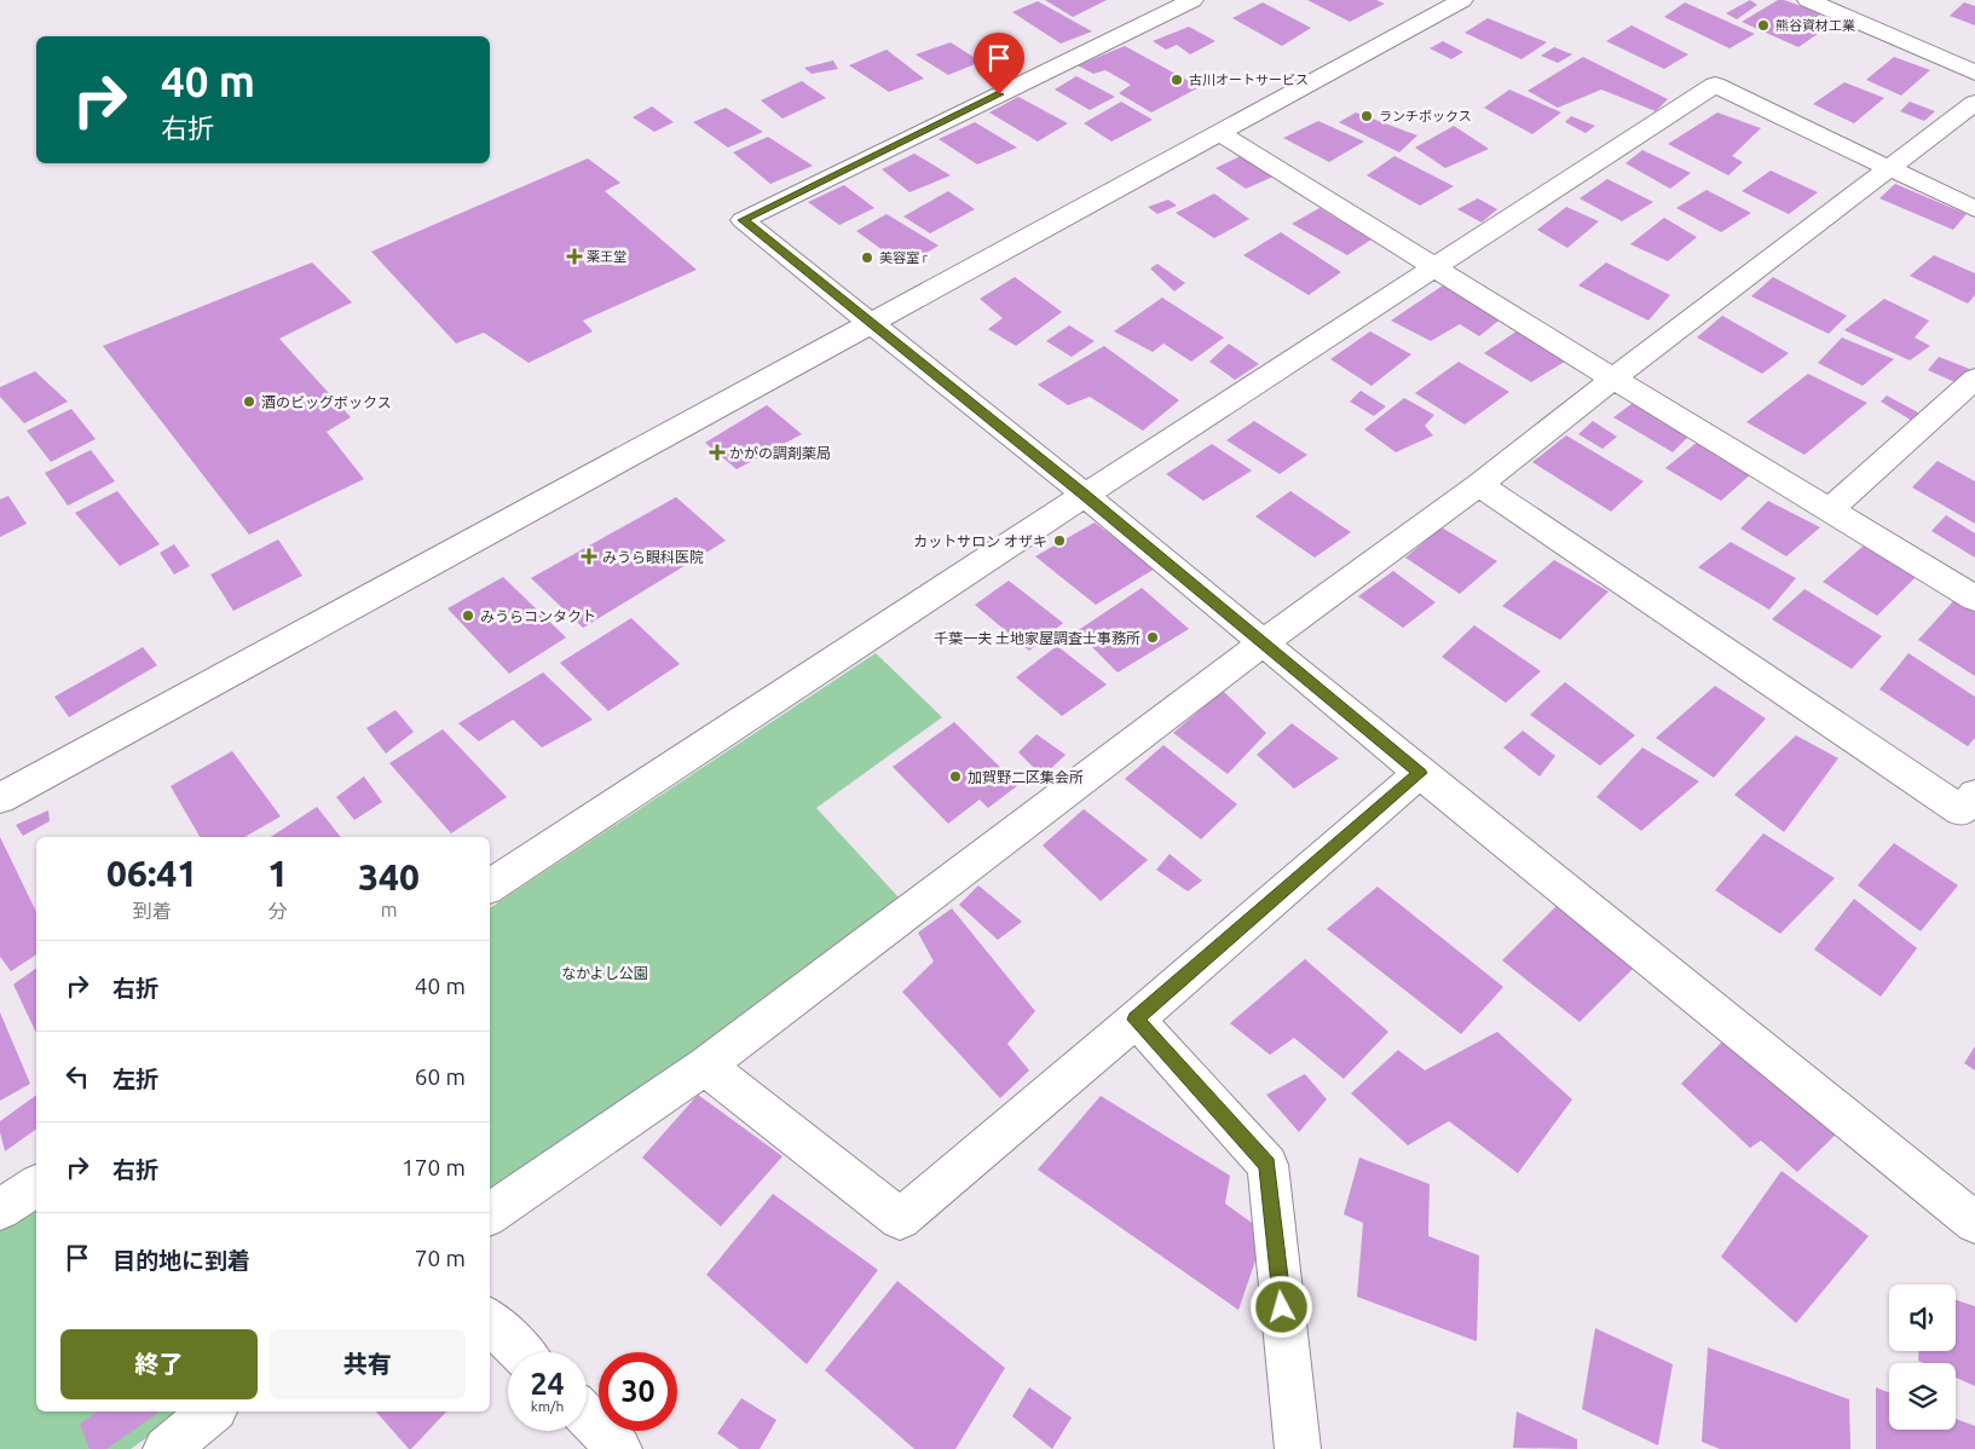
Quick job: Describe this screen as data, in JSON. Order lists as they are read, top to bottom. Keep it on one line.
{"parks":["なかよし公園"],"places":{"other":["熊谷資材工業","古川オートサービス","ランチボックス","美容室 r","酒のビッグボックス","カットサロン オザキ","みうらコンタクト","千葉一夫 土地家屋調査士事務所","加賀野二区集会所"],"health":["薬王堂","かがの調剤薬局","みうら眼科医院"]},"page":{"turn":["40 m","右折"],"eta":["06:41","到着","1","分","340","m"],"list":[{"name":"右折","value":"40 m"},{"name":"左折","value":"60 m"},{"name":"右折","value":"170 m"},{"name":"目的地に到着","value":"70 m"}],"buttons":["終了","共有"],"speed":"24 km/h","limit":"30"}}
